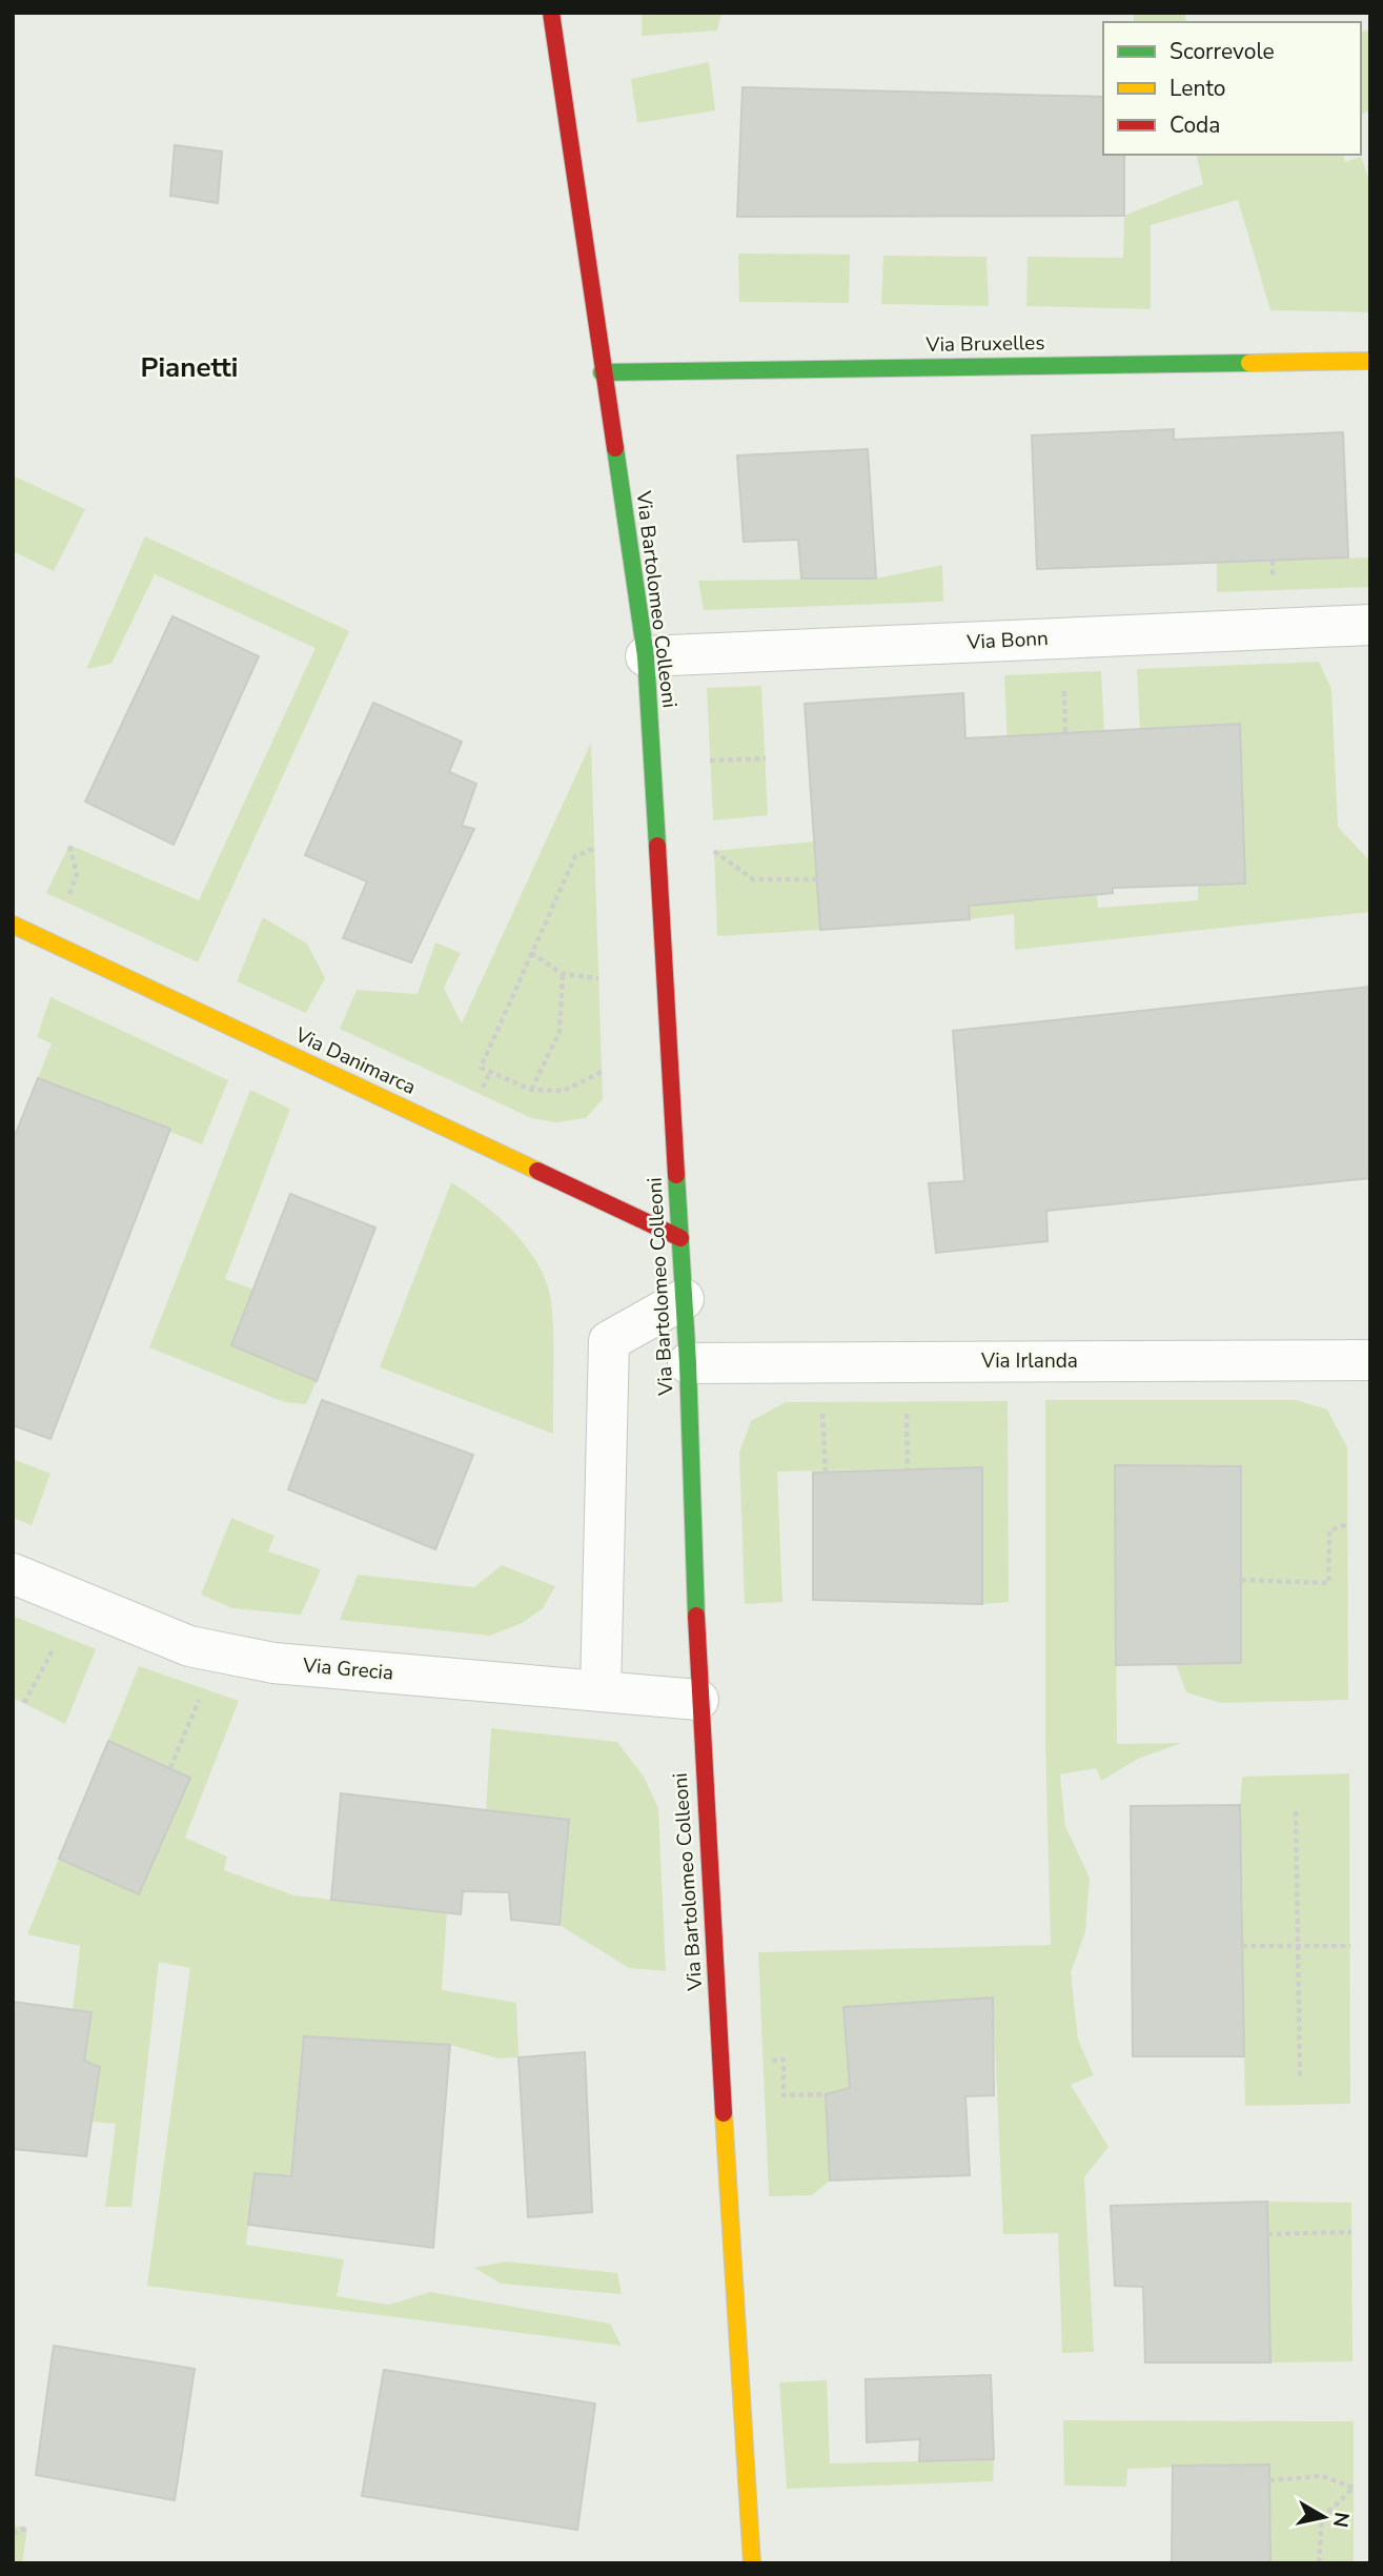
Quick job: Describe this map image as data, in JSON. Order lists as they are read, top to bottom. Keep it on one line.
{"streets":{"main road":["Via Bruxelles","Via Bartolomeo Colleoni","Via Danimarca"],"street":["Via Bonn","Via Irlanda","Via Grecia"]},"crossings":[["Via Bruxelles","Via Bartolomeo Colleoni"],["Via Bartolomeo Colleoni","Via Bonn"],["Via Bartolomeo Colleoni","Via Danimarca"],["Via Bartolomeo Colleoni","Via Irlanda"],["Via Bartolomeo Colleoni","Via Grecia"]],"districts":["Pianetti"],"legend":["Scorrevole","Lento","Coda"],"north":"right"}
